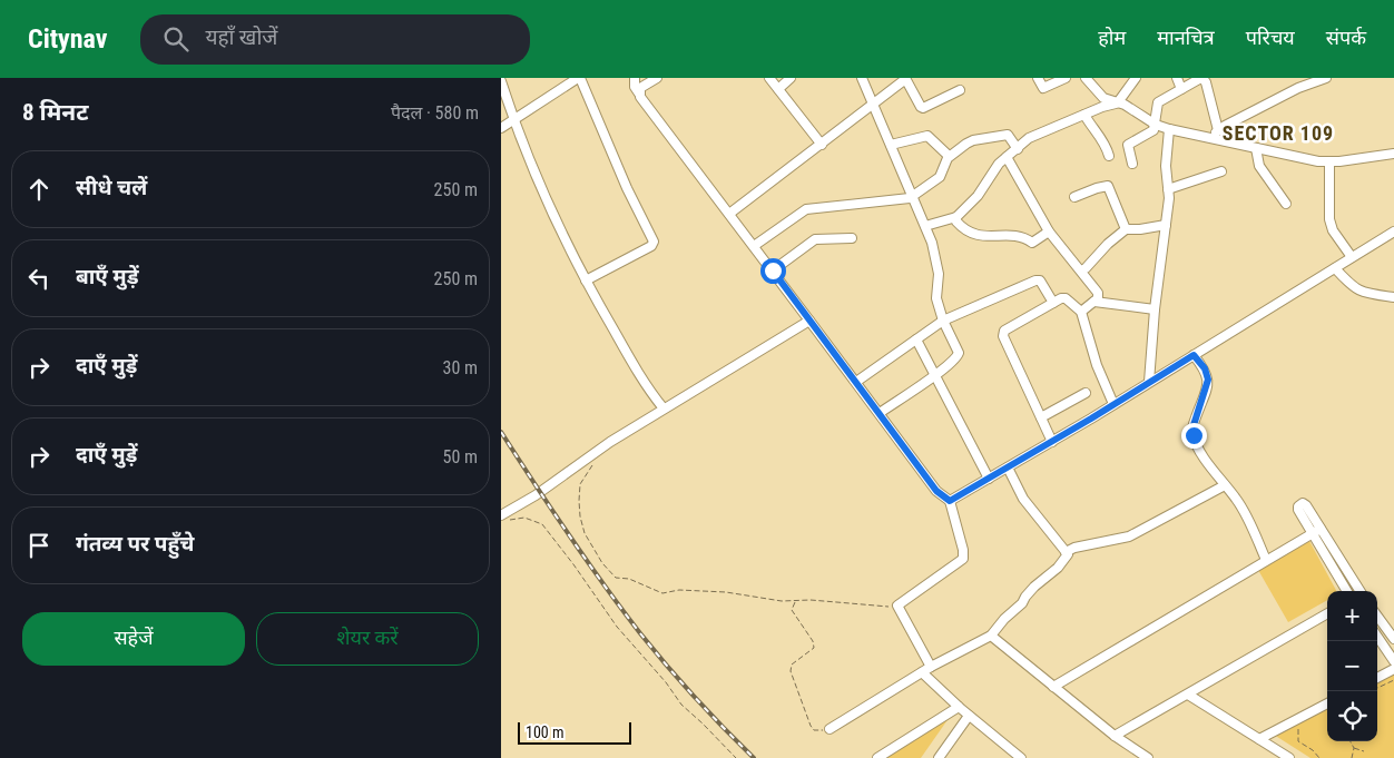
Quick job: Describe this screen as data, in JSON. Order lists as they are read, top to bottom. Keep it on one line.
{"districts":["SECTOR 109"],"scale_bar":"100 m","page":{"header":"Citynav","search":"यहाँ खोजें","nav":["होम","मानचित्र","परिचय","संपर्क"],"heading":["8 मिनट","पैदल · 580 m"],"list":[["सीधे चलें","250 m"],["बाएँ मुड़ें","250 m"],["दाएँ मुड़ें","30 m"],["दाएँ मुड़ें","50 m"],"गंतव्य पर पहुँचे"],"map_buttons":["+","−"],"buttons":["सहेजें","शेयर करें"],"scale":"100 m"}}
